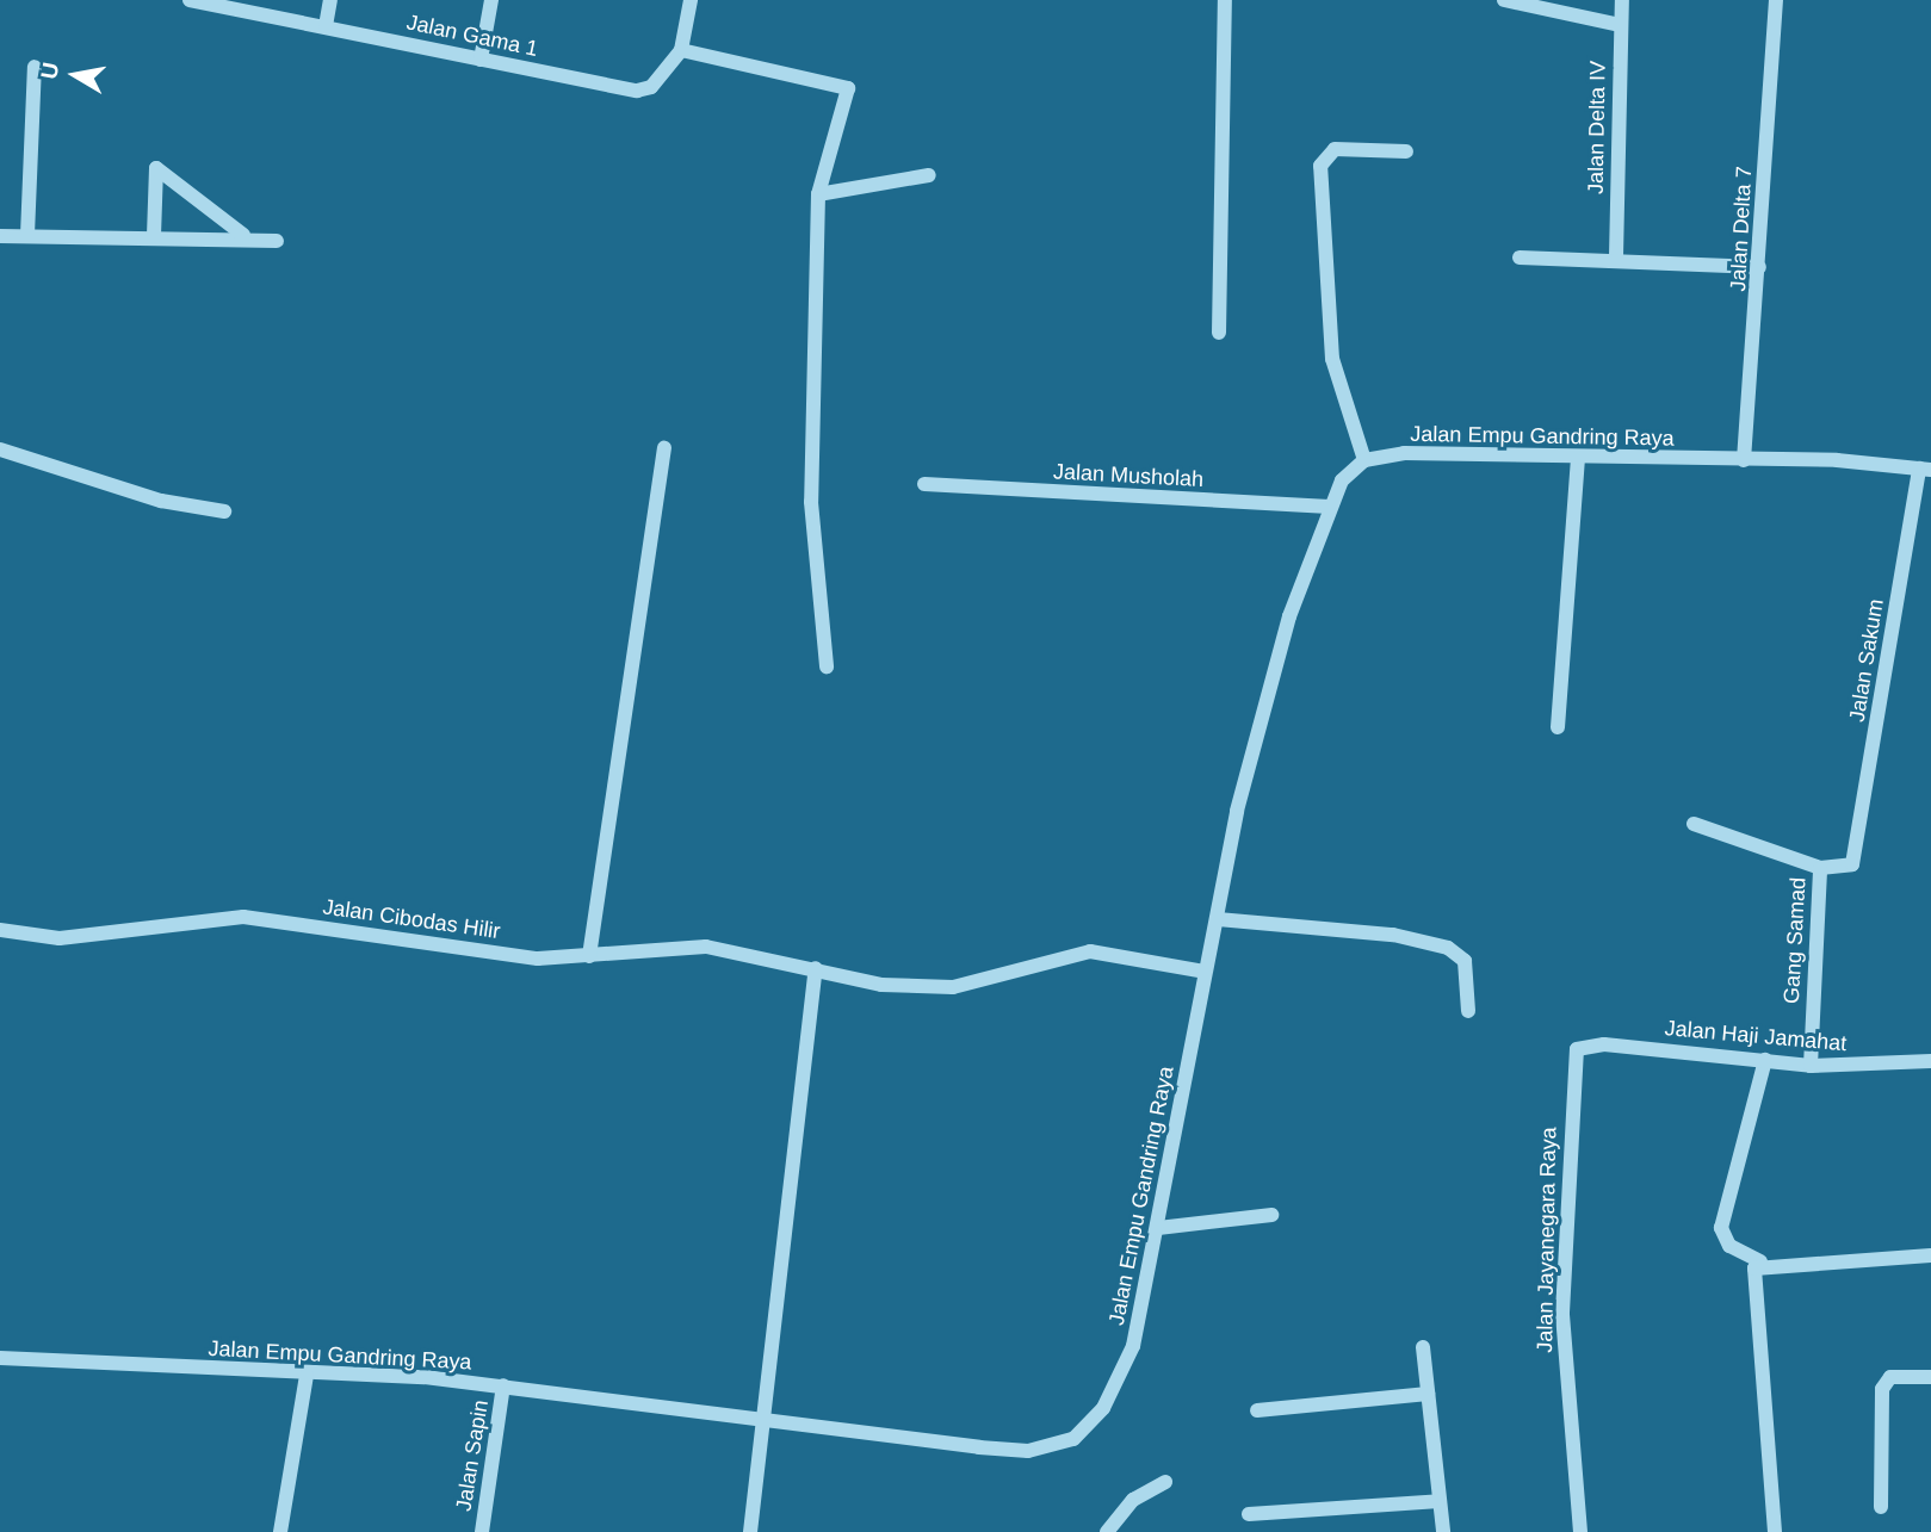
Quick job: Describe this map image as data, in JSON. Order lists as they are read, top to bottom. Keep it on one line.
{"streets":{"street":["Jalan Gama 1","Jalan Delta IV","Jalan Delta 7","Jalan Empu Gandring Raya","Jalan Musholah","Jalan Sakum","Jalan Cibodas Hilir","Gang Samad","Jalan Haji Jamahat","Jalan Jayanegara Raya","Jalan Sapin"]},"crossings":[["Jalan Delta 7","Jalan Empu Gandring Raya"],["Jalan Empu Gandring Raya","Jalan Musholah"],["Jalan Empu Gandring Raya","Jalan Sakum"],["Jalan Empu Gandring Raya","Jalan Cibodas Hilir"],["Jalan Empu Gandring Raya","Jalan Sapin"],["Jalan Sakum","Gang Samad"],["Gang Samad","Jalan Haji Jamahat"],["Jalan Haji Jamahat","Jalan Jayanegara Raya"]],"north":"left"}
